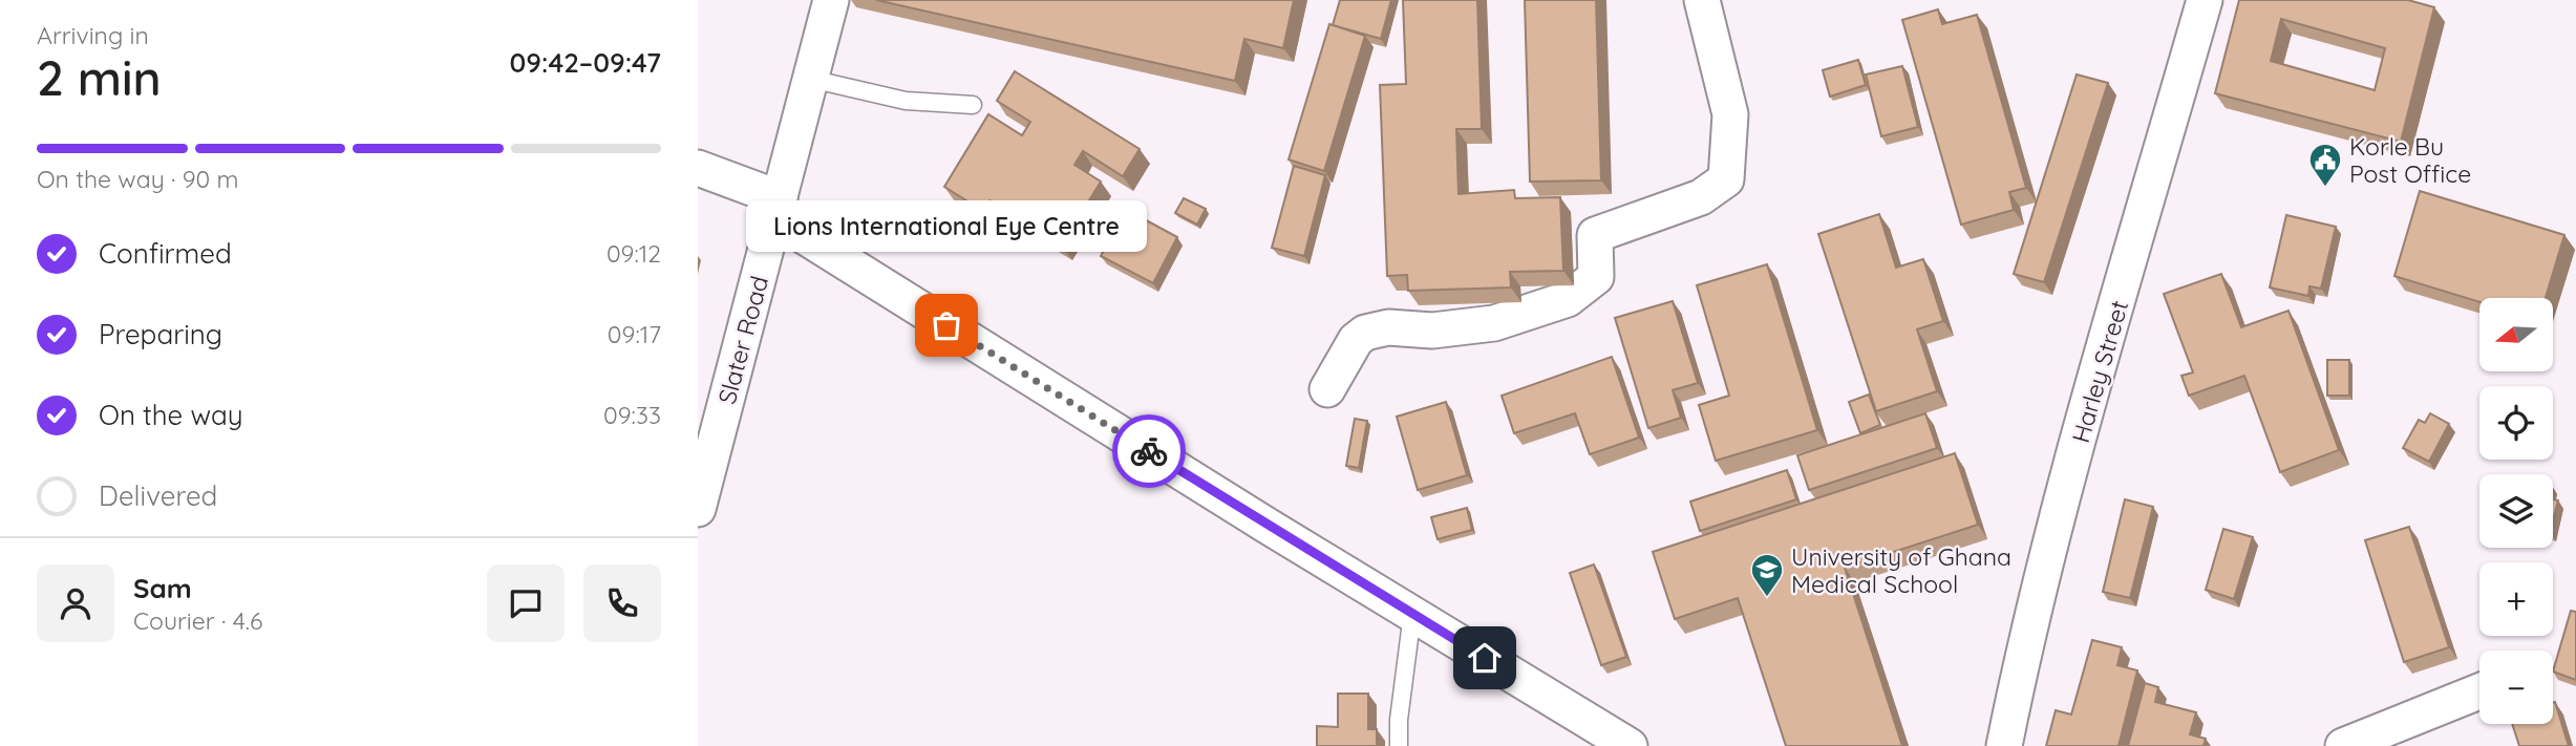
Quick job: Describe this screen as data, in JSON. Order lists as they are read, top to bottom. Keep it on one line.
{"streets":{"street":["Slater Road","Harley Street"]},"places":{"public building":["Korle Bu Post Office"],"other":["Lions International Eye Centre"],"school or university":["University of Ghana Medical School"]},"north":"left","page":{"heading":["2 min","Arriving in","09:42–09:47"],"panel":["Sam","Courier · 4.6"],"bar":"On the way · 90 m","bubble":"Lions International Eye Centre","list":[["Confirmed","09:12"],["Preparing","09:17"],["On the way","09:33"],"Delivered"],"map_buttons":["+","−"]}}
